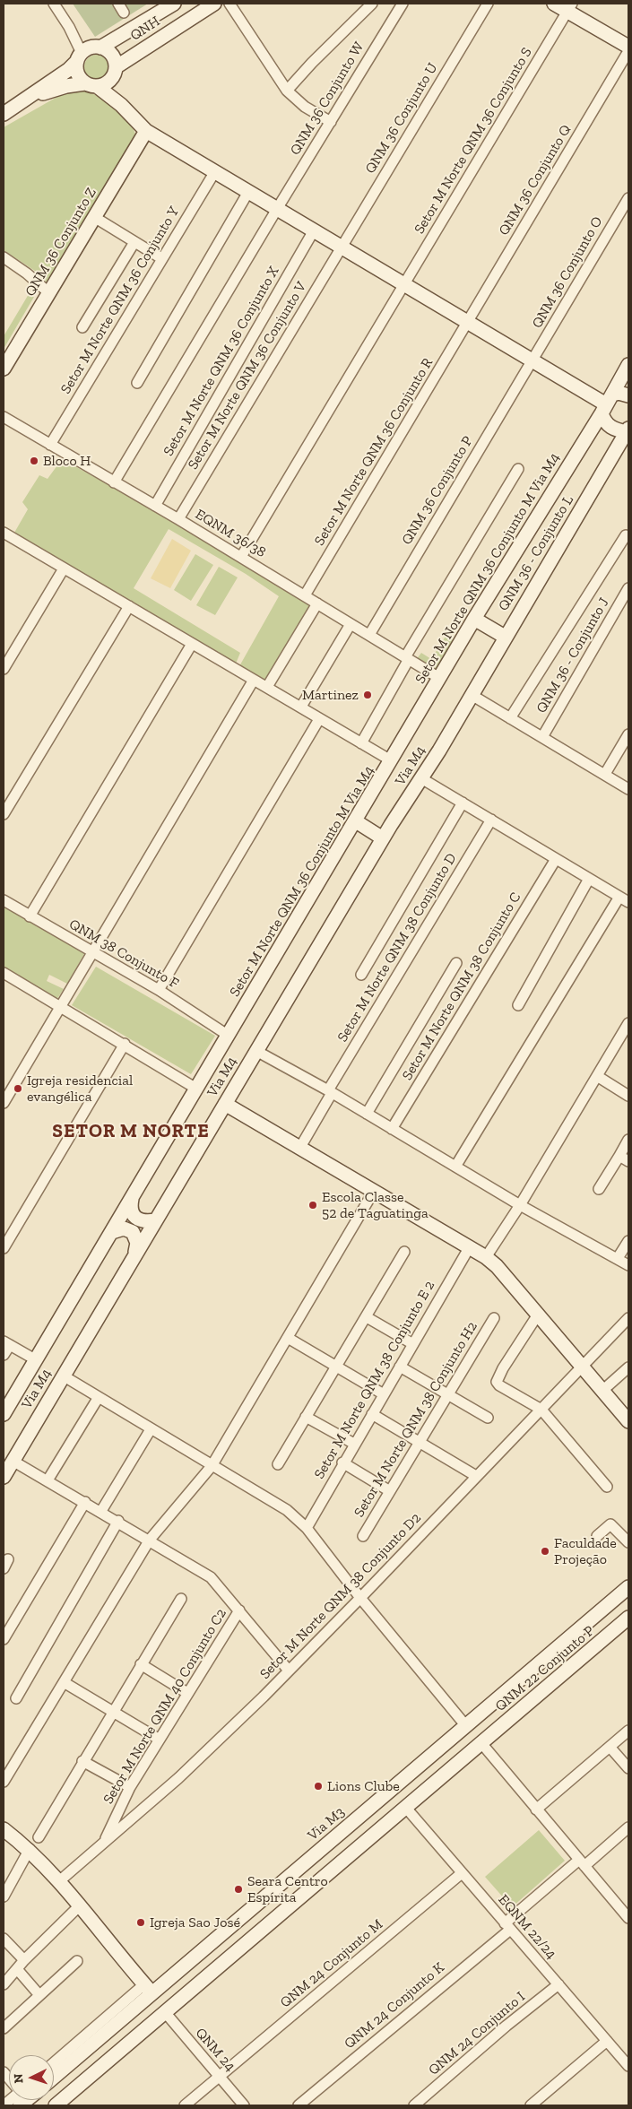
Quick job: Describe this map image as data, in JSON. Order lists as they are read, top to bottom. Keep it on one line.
{"streets":{"main road":["QNH","QNM 36 Conjunto Z","QNM 36 - Conjunto L","Setor M Norte QNM 36 Conjunto M Via M4","Via M4","QNM 22 Conjunto P","Via M3"],"street":["QNM 36 Conjunto W","QNM 36 Conjunto U","Setor M Norte QNM 36 Conjunto S","QNM 36 Conjunto Q","QNM 36 Conjunto O","Setor M Norte QNM 36 Conjunto Y","Setor M Norte QNM 36 Conjunto X","Setor M Norte QNM 36 Conjunto V","Setor M Norte QNM 36 Conjunto R","QNM 36 Conjunto P","EQNM 36/38","QNM 36 - Conjunto J","Setor M Norte QNM 38 Conjunto D","QNM 38 Conjunto F","Setor M Norte QNM 38 Conjunto C","Setor M Norte QNM 38 Conjunto E 2","Setor M Norte QNM 38 Conjunto H2","Setor M Norte QNM 38 Conjunto D2","Setor M Norte QNM 40 Conjunto C2","EQNM 22/24","QNM 24 Conjunto M","QNM 24 Conjunto K","QNM 24 Conjunto I","QNM 24"]},"crossings":[["QNM 36 Conjunto W","EQNM 36/38"],["QNM 36 Conjunto U","Setor M Norte QNM 36 Conjunto V"],["Setor M Norte QNM 36 Conjunto S","EQNM 36/38"],["QNM 36 Conjunto Q","Setor M Norte QNM 36 Conjunto R"],["QNM 36 Conjunto O","QNM 36 Conjunto P"],["Setor M Norte QNM 36 Conjunto Y","EQNM 36/38"],["Setor M Norte QNM 36 Conjunto X","EQNM 36/38"],["Setor M Norte QNM 36 Conjunto V","EQNM 36/38"],["Setor M Norte QNM 36 Conjunto R","EQNM 36/38"],["QNM 36 Conjunto P","EQNM 36/38"],["EQNM 36/38","Setor M Norte QNM 36 Conjunto M Via M4"],["QNM 36 - Conjunto L","Via M4"],["Setor M Norte QNM 36 Conjunto M Via M4","QNM 38 Conjunto F"],["Setor M Norte QNM 38 Conjunto D2","Setor M Norte QNM 40 Conjunto C2"],["EQNM 22/24","QNM 24 Conjunto M"],["EQNM 22/24","QNM 24 Conjunto K"],["EQNM 22/24","QNM 24 Conjunto I"],["QNM 24 Conjunto M","QNM 24"]],"districts":["SETOR M NORTE"],"places":["Bloco H","Martinez","Igreja residencial evangélica","Escola Classe 52 de Taguatinga","Faculdade Projeção","Lions Clube","Seara Centro Espírita","Igreja Sao José"],"north":"left"}
